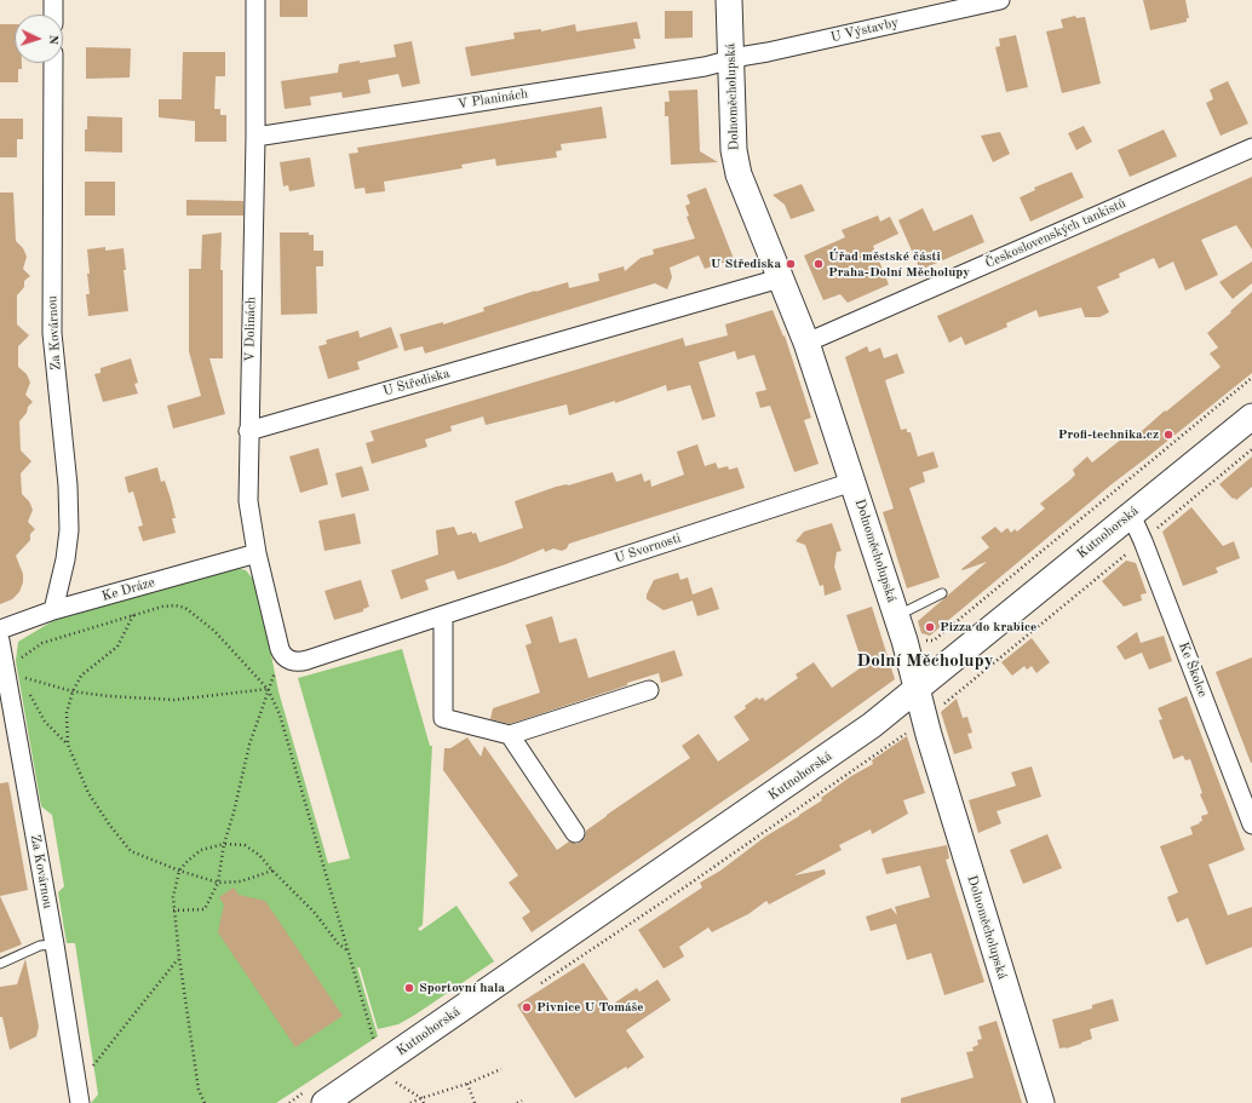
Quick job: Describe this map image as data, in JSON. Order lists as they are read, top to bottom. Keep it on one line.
{"streets":{"street":["U Výstavby","Dolnoměcholupská","V Planinách","Československých tankistů","V Dolinách","Za Kovárnou","U Střediska","Kutnohorská","U Svornosti","Ke Dráze","Ke Školce"]},"crossings":[["U Výstavby","Dolnoměcholupská"],["U Výstavby","V Planinách"],["Dolnoměcholupská","V Planinách"],["Dolnoměcholupská","Československých tankistů"],["Dolnoměcholupská","U Střediska"],["Dolnoměcholupská","Kutnohorská"],["Dolnoměcholupská","U Svornosti"],["V Planinách","V Dolinách"],["V Dolinách","U Střediska"],["V Dolinách","U Svornosti"],["V Dolinách","Ke Dráze"],["Za Kovárnou","Ke Dráze"],["Kutnohorská","Ke Školce"]],"districts":["Dolní Měcholupy"],"places":["U Střediska","Úřad městské části Praha-Dolní Měcholupy","Profi-technika.cz","Pizza do krabice","Sportovní hala","Pivnice U Tomáše"],"north":"right"}
